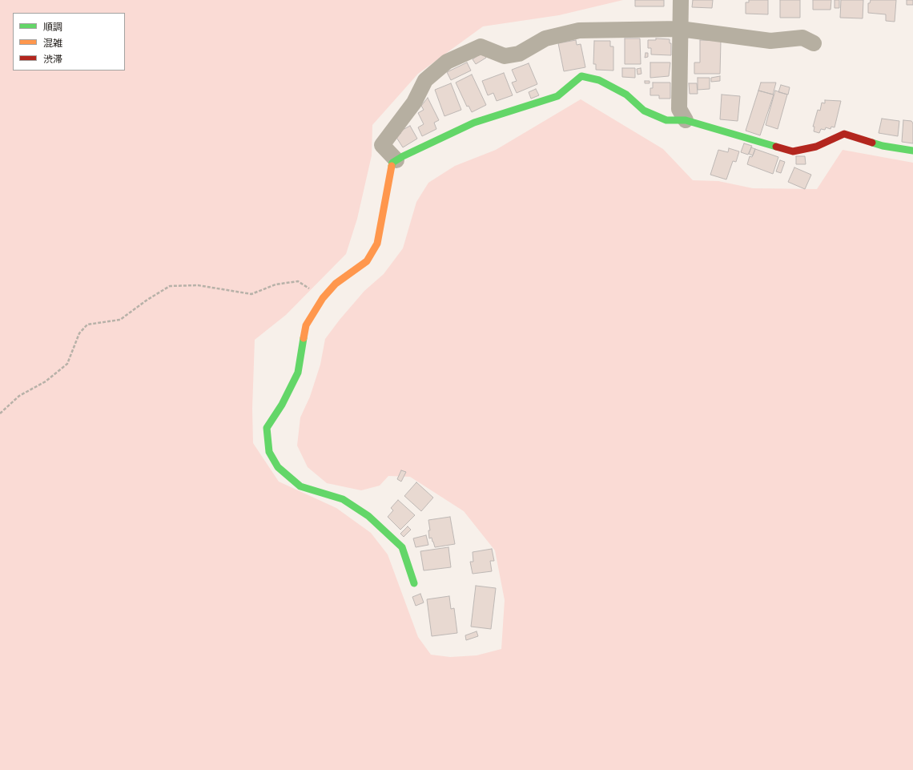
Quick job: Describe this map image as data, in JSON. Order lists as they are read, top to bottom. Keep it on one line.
{"legend":["順調","混雑","渋滞"]}
